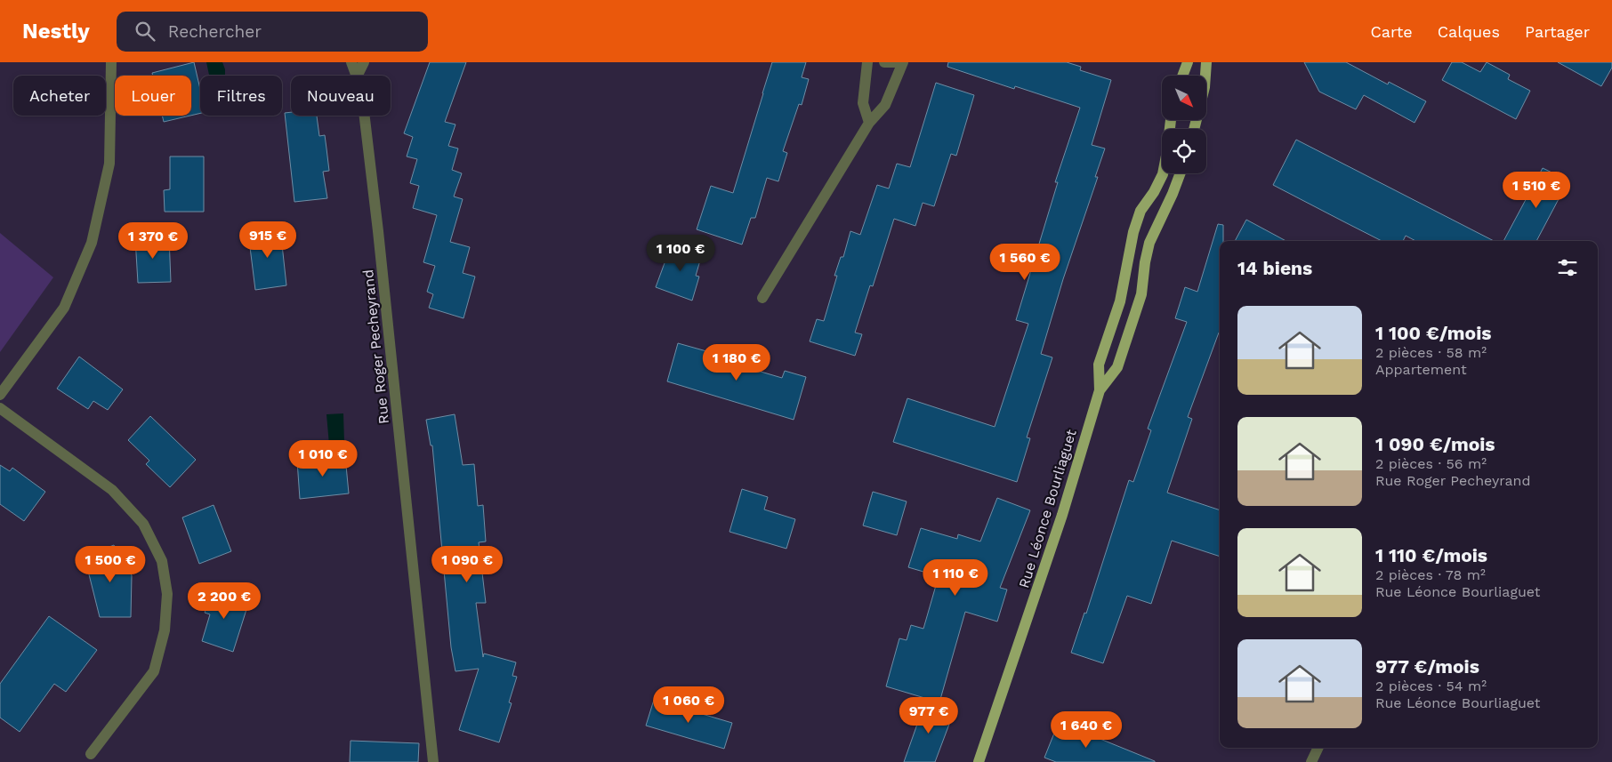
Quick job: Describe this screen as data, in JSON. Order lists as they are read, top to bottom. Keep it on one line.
{"streets":{"main road":["Rue Léonce Bourliaguet"],"street":["Rue Roger Pecheyrand"]},"north":"bottom right","page":{"header":"Nestly","search":"Rechercher","nav":["Carte","Calques","Partager"],"chip":["Acheter","Louer","Filtres","Nouveau"],"price":["1 510 €","915 €","1 370 €","1 100 €","1 560 €","1 180 €","1 010 €","1 500 €","1 090 €","1 110 €","2 200 €","1 060 €","977 €","1 640 €"],"heading":"14 biens","list":[{"name":"1 100 €/mois","note":"2 pièces · 58 m² · Appartement"},{"name":"1 090 €/mois","note":"2 pièces · 56 m² · Rue Roger Pecheyrand"},{"name":"1 110 €/mois","note":"2 pièces · 78 m² · Rue Léonce Bourliaguet"},{"name":"977 €/mois","note":"2 pièces · 54 m² · Rue Léonce Bourliaguet"}]}}
